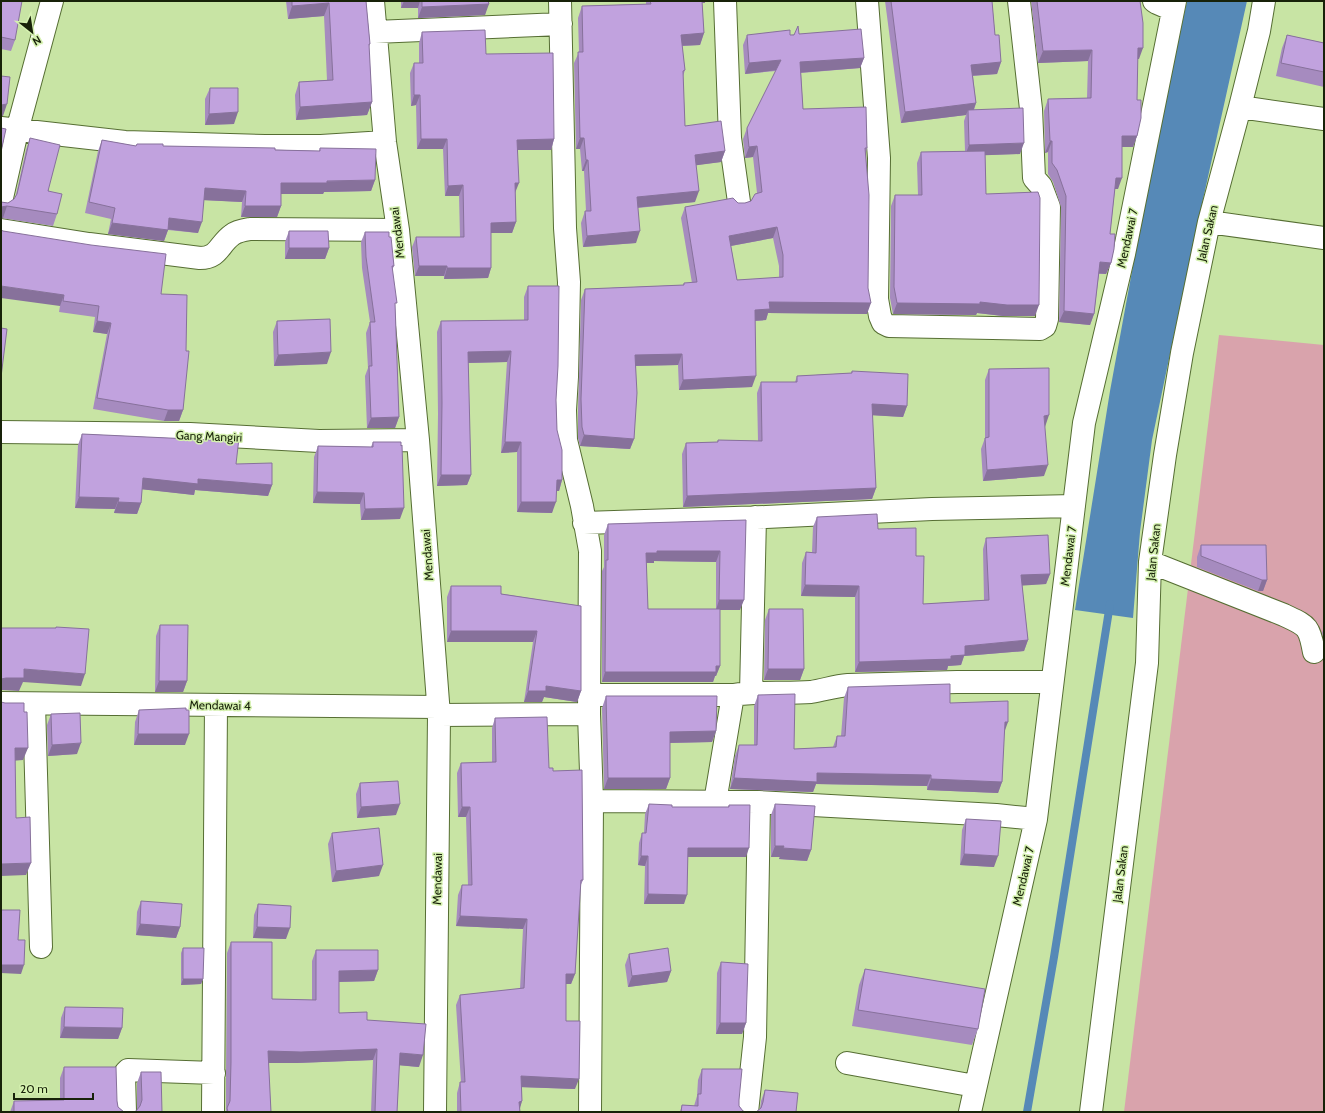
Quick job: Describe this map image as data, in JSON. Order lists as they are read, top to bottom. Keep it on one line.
{"streets":{"street":["Mendawai","Jalan Sakan","Mendawai 7","Gang Mangiri","Mendawai 4"]},"crossings":[["Mendawai","Gang Mangiri"],["Mendawai","Mendawai 4"],["Mendawai 7","Mendawai 4"]],"scale_bar":"20 m","north":"bottom right"}
